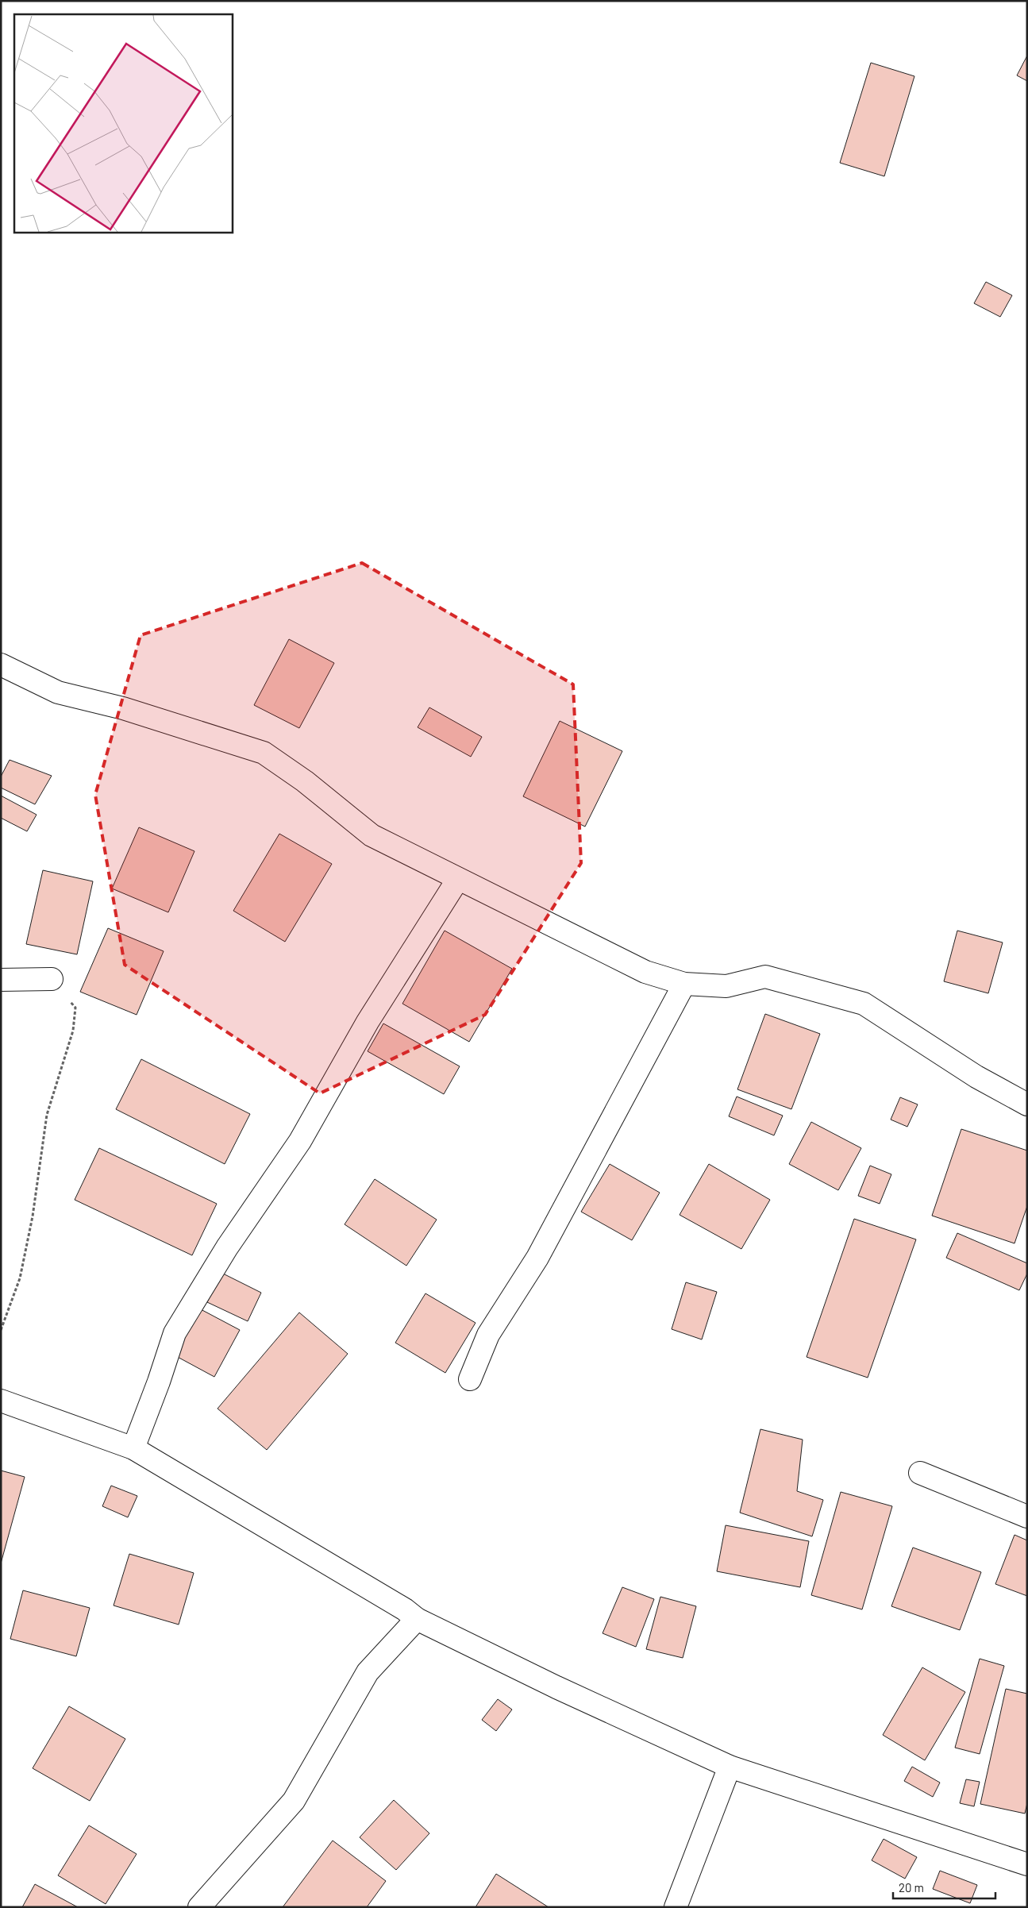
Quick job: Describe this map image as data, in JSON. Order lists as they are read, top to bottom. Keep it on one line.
{"scale_bar":"20 m"}
